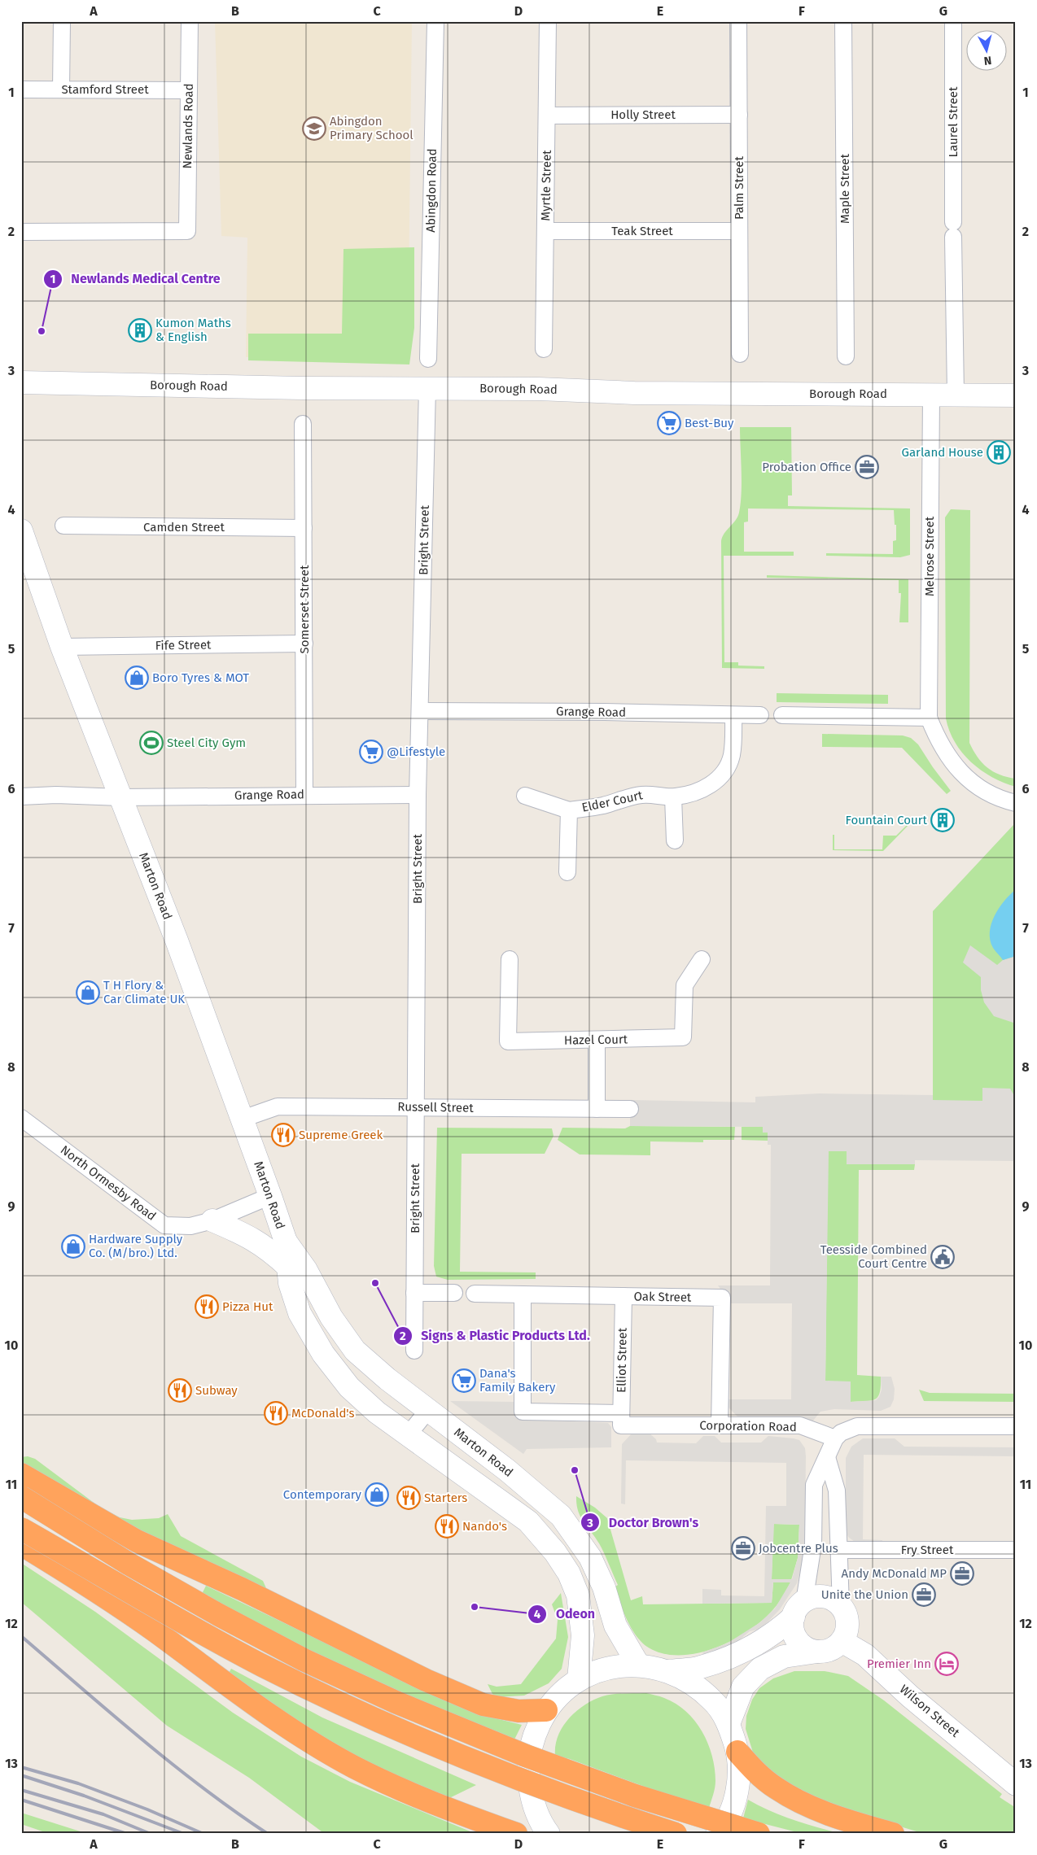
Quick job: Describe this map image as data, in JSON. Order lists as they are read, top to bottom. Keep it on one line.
{"streets":{"street":["Stamford Street","Holly Street","Laurel Street","Newlands Road","Myrtle Street","Palm Street","Maple Street","Abingdon Road","Teak Street","Borough Road","Camden Street","Bright Street","Melrose Street","Somerset Street","Fife Street","Grange Road","Elder Court","Marton Road","Hazel Court","Russell Street","North Ormesby Road","Oak Street","Elliot Street","Corporation Road","Fry Street","Wilson Street"]},"crossings":[["Stamford Street","Newlands Road"],["Holly Street","Myrtle Street"],["Holly Street","Palm Street"],["Laurel Street","Borough Road"],["Myrtle Street","Teak Street"],["Palm Street","Teak Street"],["Borough Road","Bright Street"],["Borough Road","Melrose Street"],["Camden Street","Somerset Street"],["Bright Street","Grange Road"],["Bright Street","Russell Street"],["Somerset Street","Fife Street"],["Somerset Street","Grange Road"],["Fife Street","Marton Road"],["Grange Road","Elder Court"],["Grange Road","Marton Road"],["Marton Road","Russell Street"],["Marton Road","North Ormesby Road"],["Oak Street","Elliot Street"],["Oak Street","Corporation Road"],["Elliot Street","Corporation Road"]],"places":{"school or university":["Abingdon Primary School"],"building":["Kumon Maths & English","Garland House","Fountain Court"],"other":["Newlands Medical Centre","Signs & Plastic Products Ltd.","Doctor Brown's","Odeon"],"supermarket":["Best-Buy","@Lifestyle","Dana's Family Bakery"],"office":["Probation Office","Jobcentre Plus","Andy McDonald MP","Unite the Union"],"shop":["Boro Tyres & MOT","T H Flory & Car Climate UK","Hardware Supply Co. (M/bro.) Ltd.","Contemporary"],"sports":["Steel City Gym"],"restaurant":["Supreme Greek","Pizza Hut","Subway","McDonald's","Starters","Nando's"],"public building":["Teesside Combined Court Centre"],"hotel":["Premier Inn"]},"north":"bottom","grid":{"columns":["A","B","C","D","E","F","G"],"rows":["1","2","3","4","5","6","7","8","9","10","11","12","13"]}}
